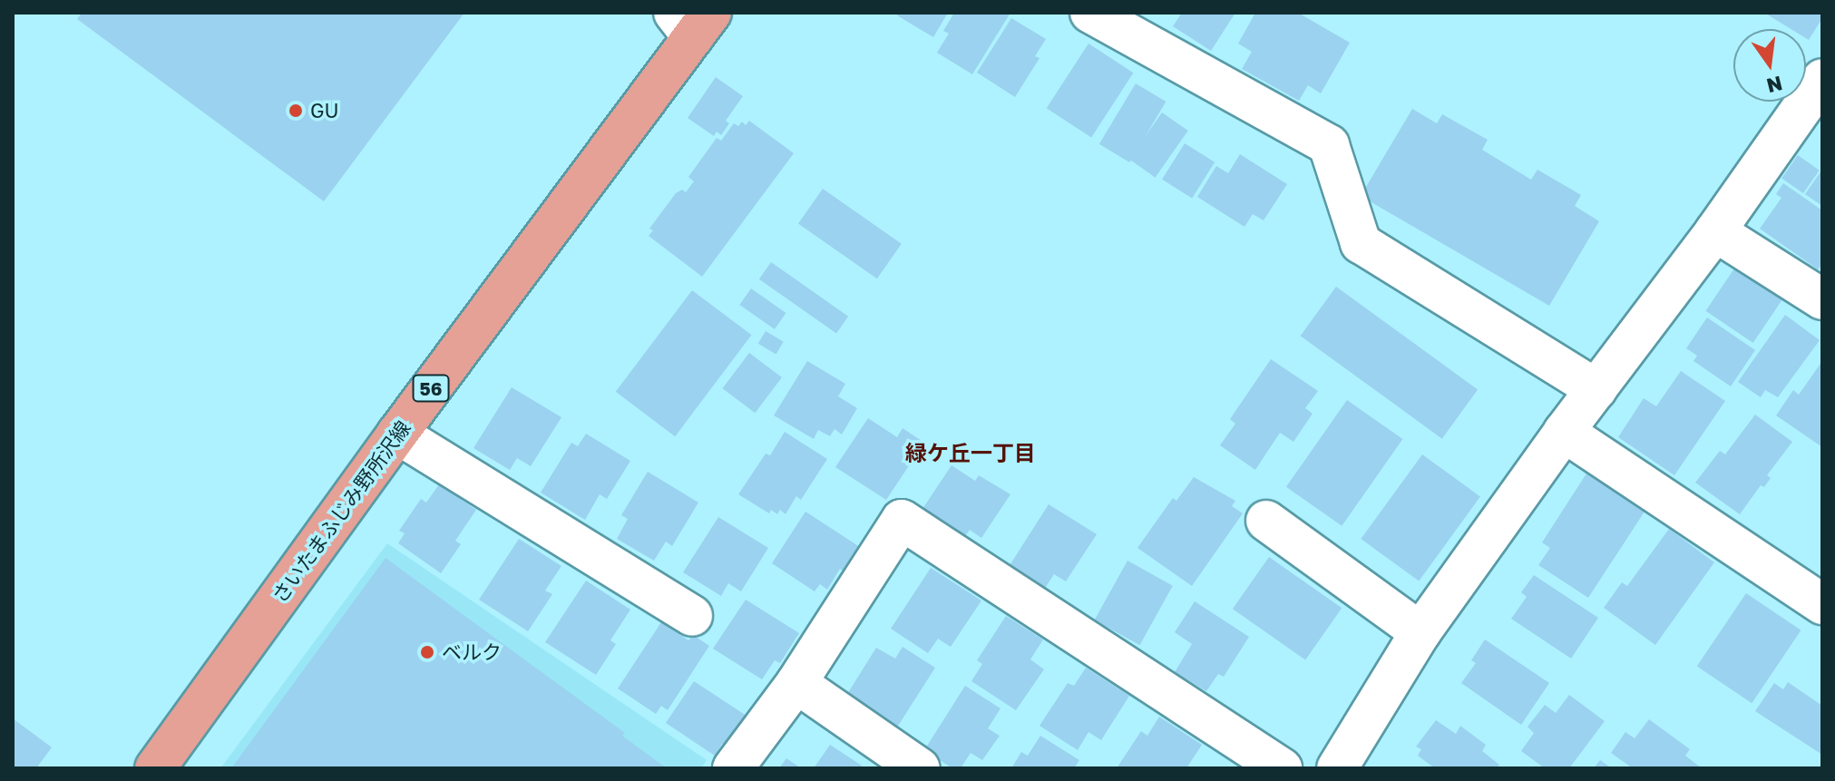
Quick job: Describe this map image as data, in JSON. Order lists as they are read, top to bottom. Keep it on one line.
{"streets":{"main road":["56","さいたまふじみ野所沢線"]},"districts":["緑ケ丘一丁目"],"places":["GU","ベルク"],"north":"bottom"}
